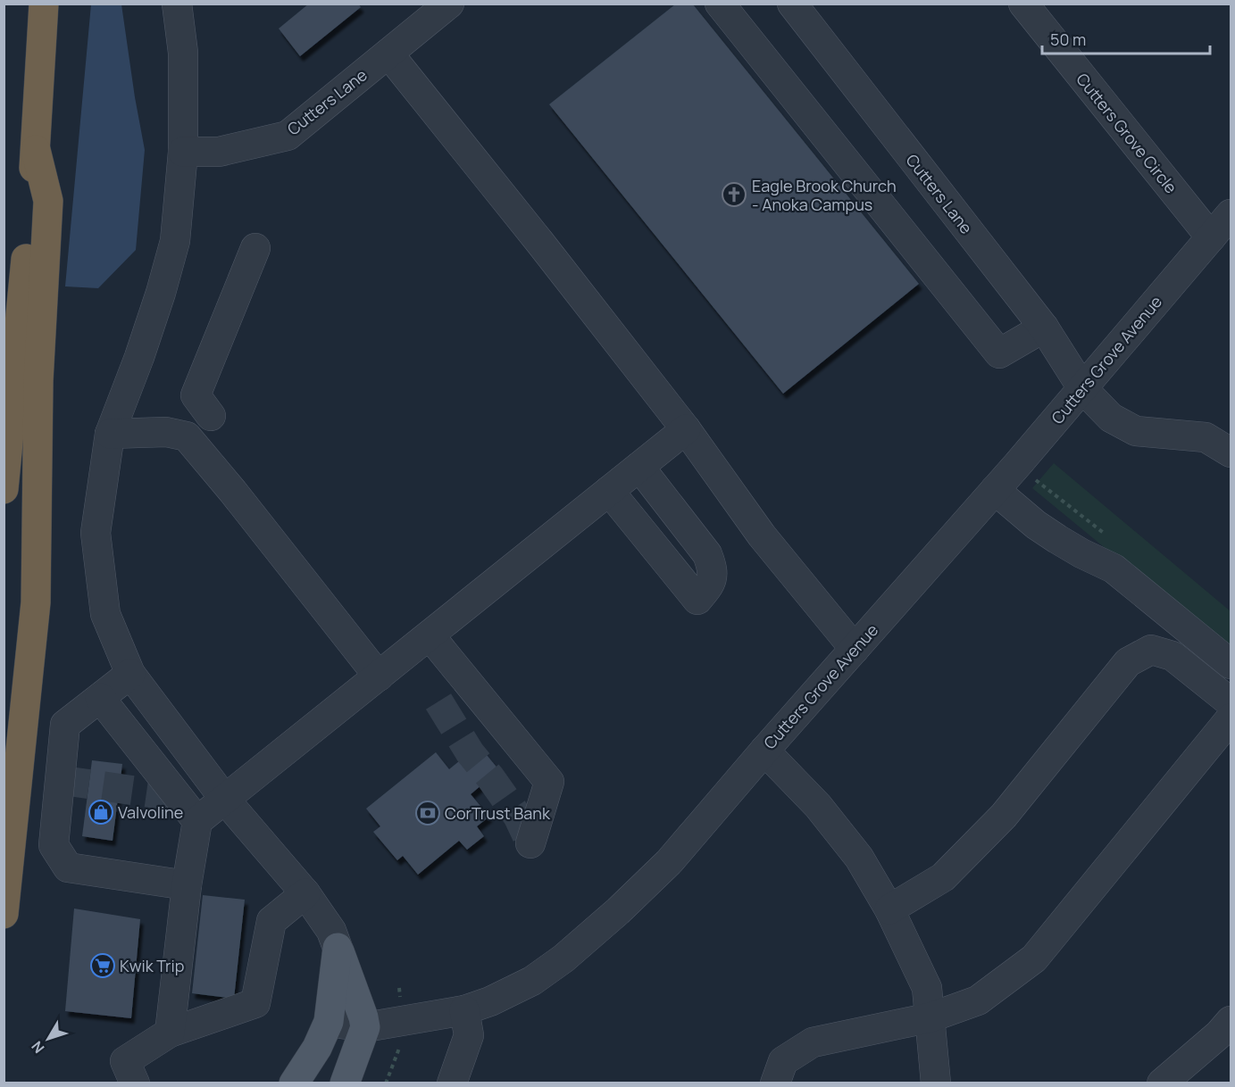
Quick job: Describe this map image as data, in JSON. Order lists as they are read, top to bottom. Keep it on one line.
{"streets":{"street":["Cutters Lane","Cutters Grove Circle","Cutters Grove Avenue"]},"crossings":[["Cutters Lane","Cutters Grove Avenue"],["Cutters Grove Circle","Cutters Grove Avenue"]],"places":{"church":["Eagle Brook Church - Anoka Campus"],"shop":["Valvoline"],"bank":["CorTrust Bank"],"supermarket":["Kwik Trip"]},"scale_bar":"50 m","north":"bottom left"}
